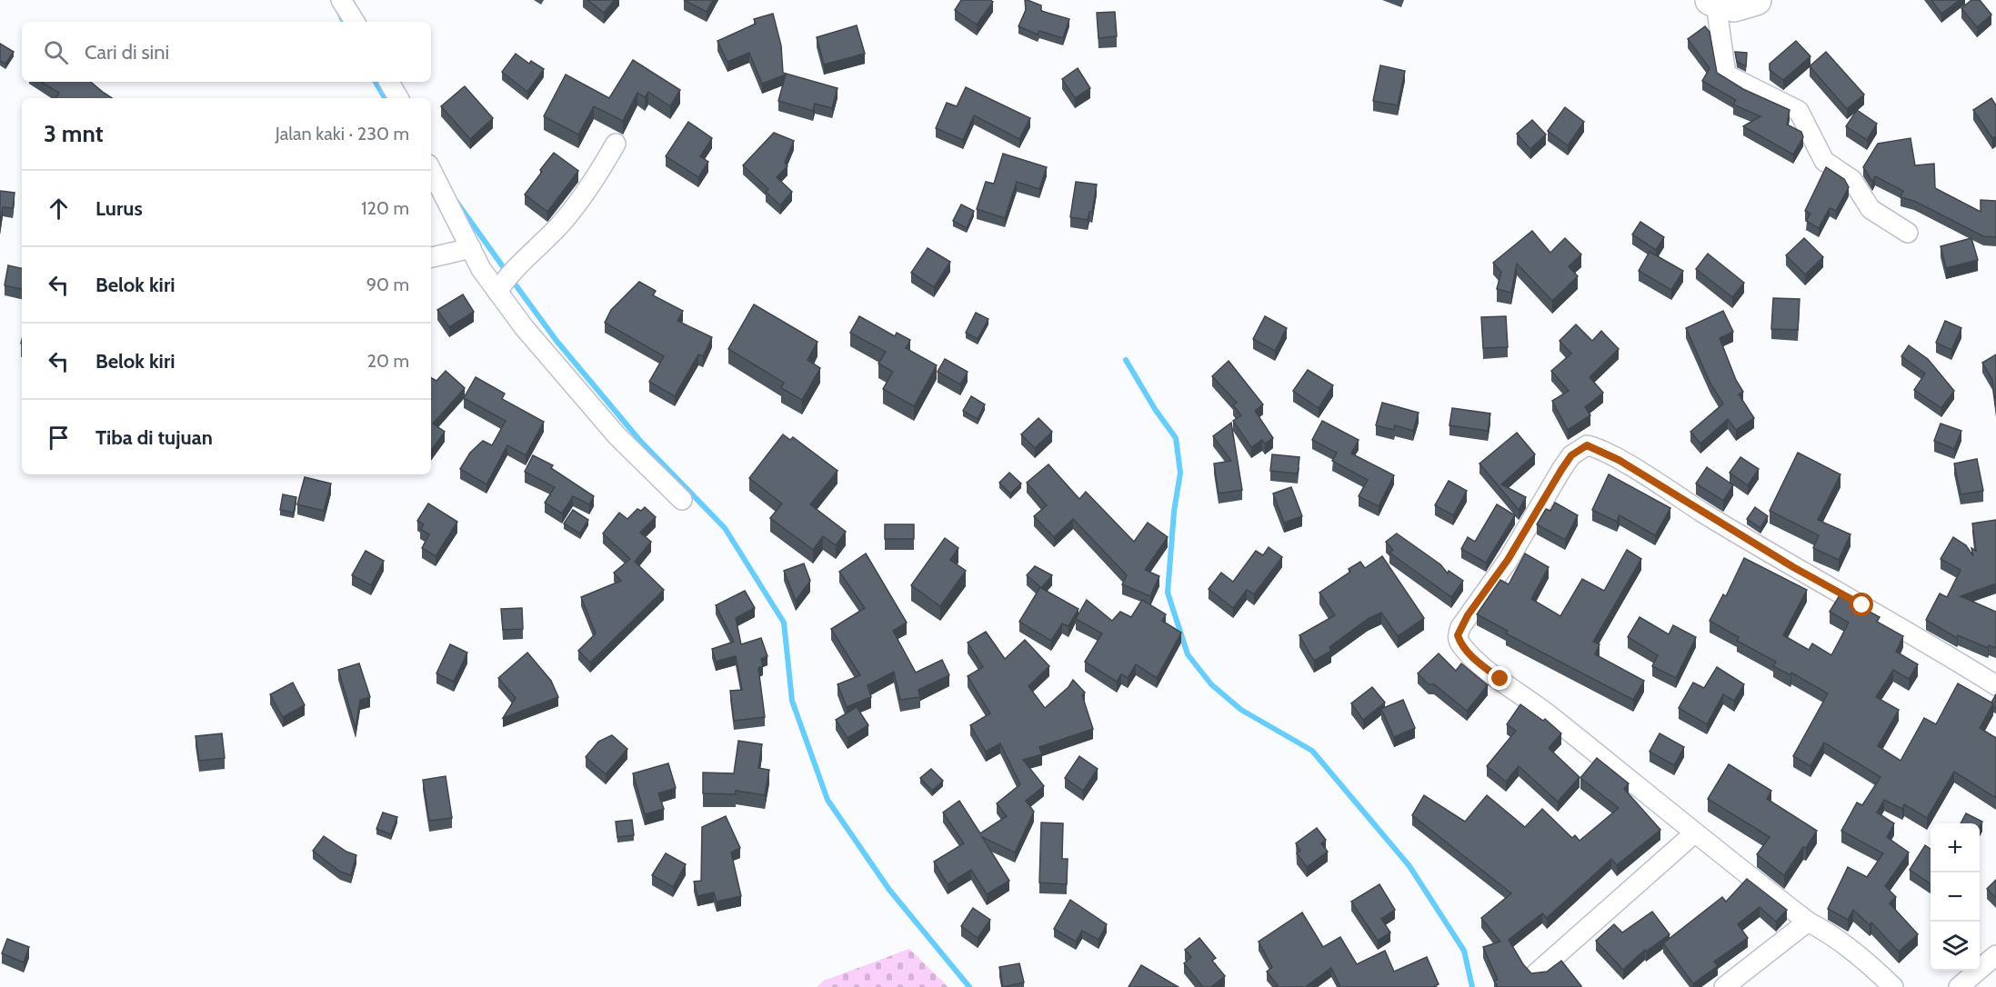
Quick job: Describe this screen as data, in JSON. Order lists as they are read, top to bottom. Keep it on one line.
{"page":{"search":"Cari di sini","heading":["3 mnt","Jalan kaki · 230 m"],"list":[["Lurus","120 m"],["Belok kiri","90 m"],["Belok kiri","20 m"],"Tiba di tujuan"],"map_buttons":["+","−"]}}
